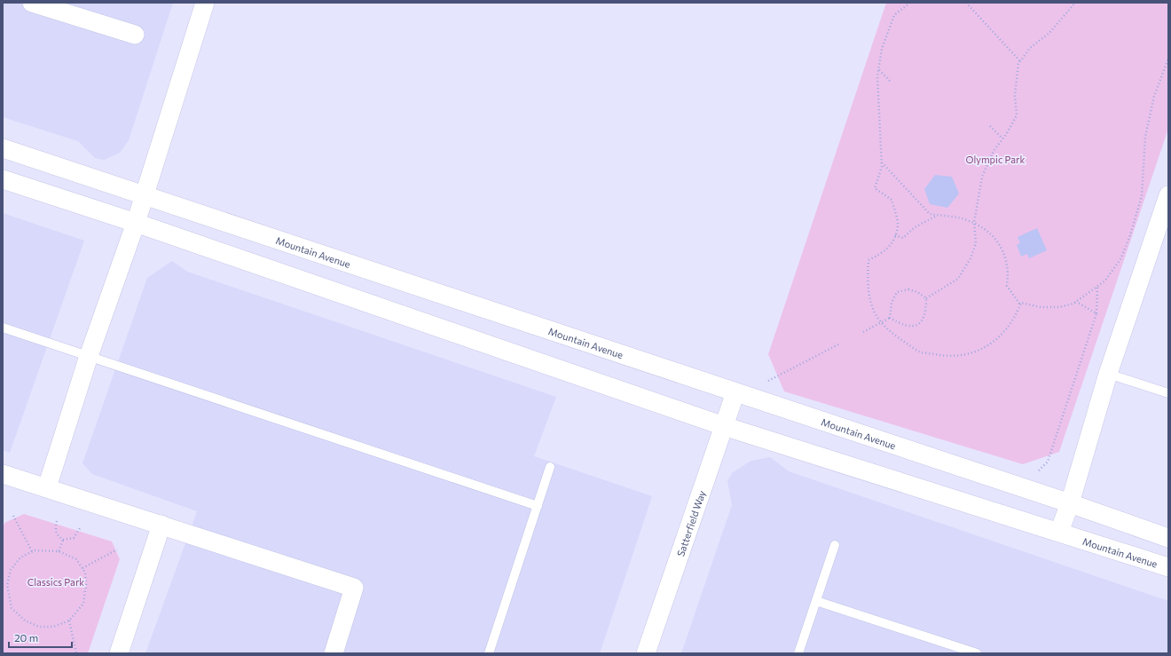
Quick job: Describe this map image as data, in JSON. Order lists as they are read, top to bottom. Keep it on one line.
{"streets":{"street":["Mountain Avenue","Satterfield Way"]},"crossings":[["Mountain Avenue","Satterfield Way"]],"parks":["Olympic Park","Classics Park"],"scale_bar":"20 m"}
